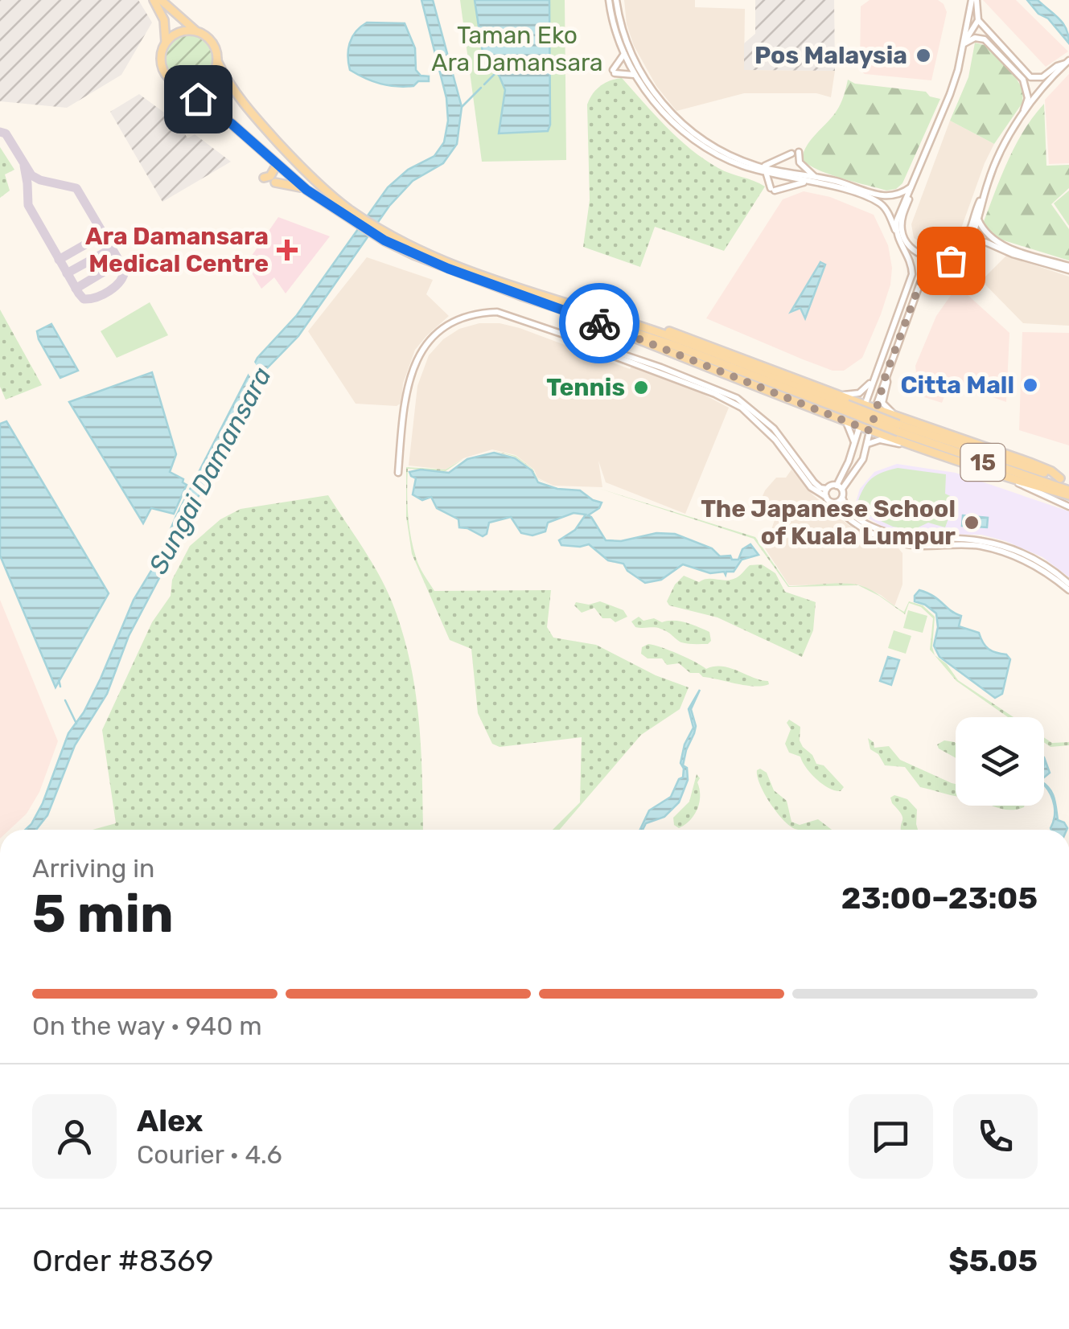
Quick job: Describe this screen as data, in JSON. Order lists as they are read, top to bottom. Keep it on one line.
{"streets":{"main road":["15"]},"water":["Sungai Damansara"],"parks":["Taman Eko Ara Damansara"],"places":{"other":["Pos Malaysia","Citta Mall","Tennis","The Japanese School of Kuala Lumpur"],"health":["Ara Damansara Medical Centre"]},"page":{"heading":["5 min","Arriving in","23:00–23:05"],"panel":["Alex","Courier · 4.6","Order #8369","$5.05"],"bar":"On the way · 940 m"}}
